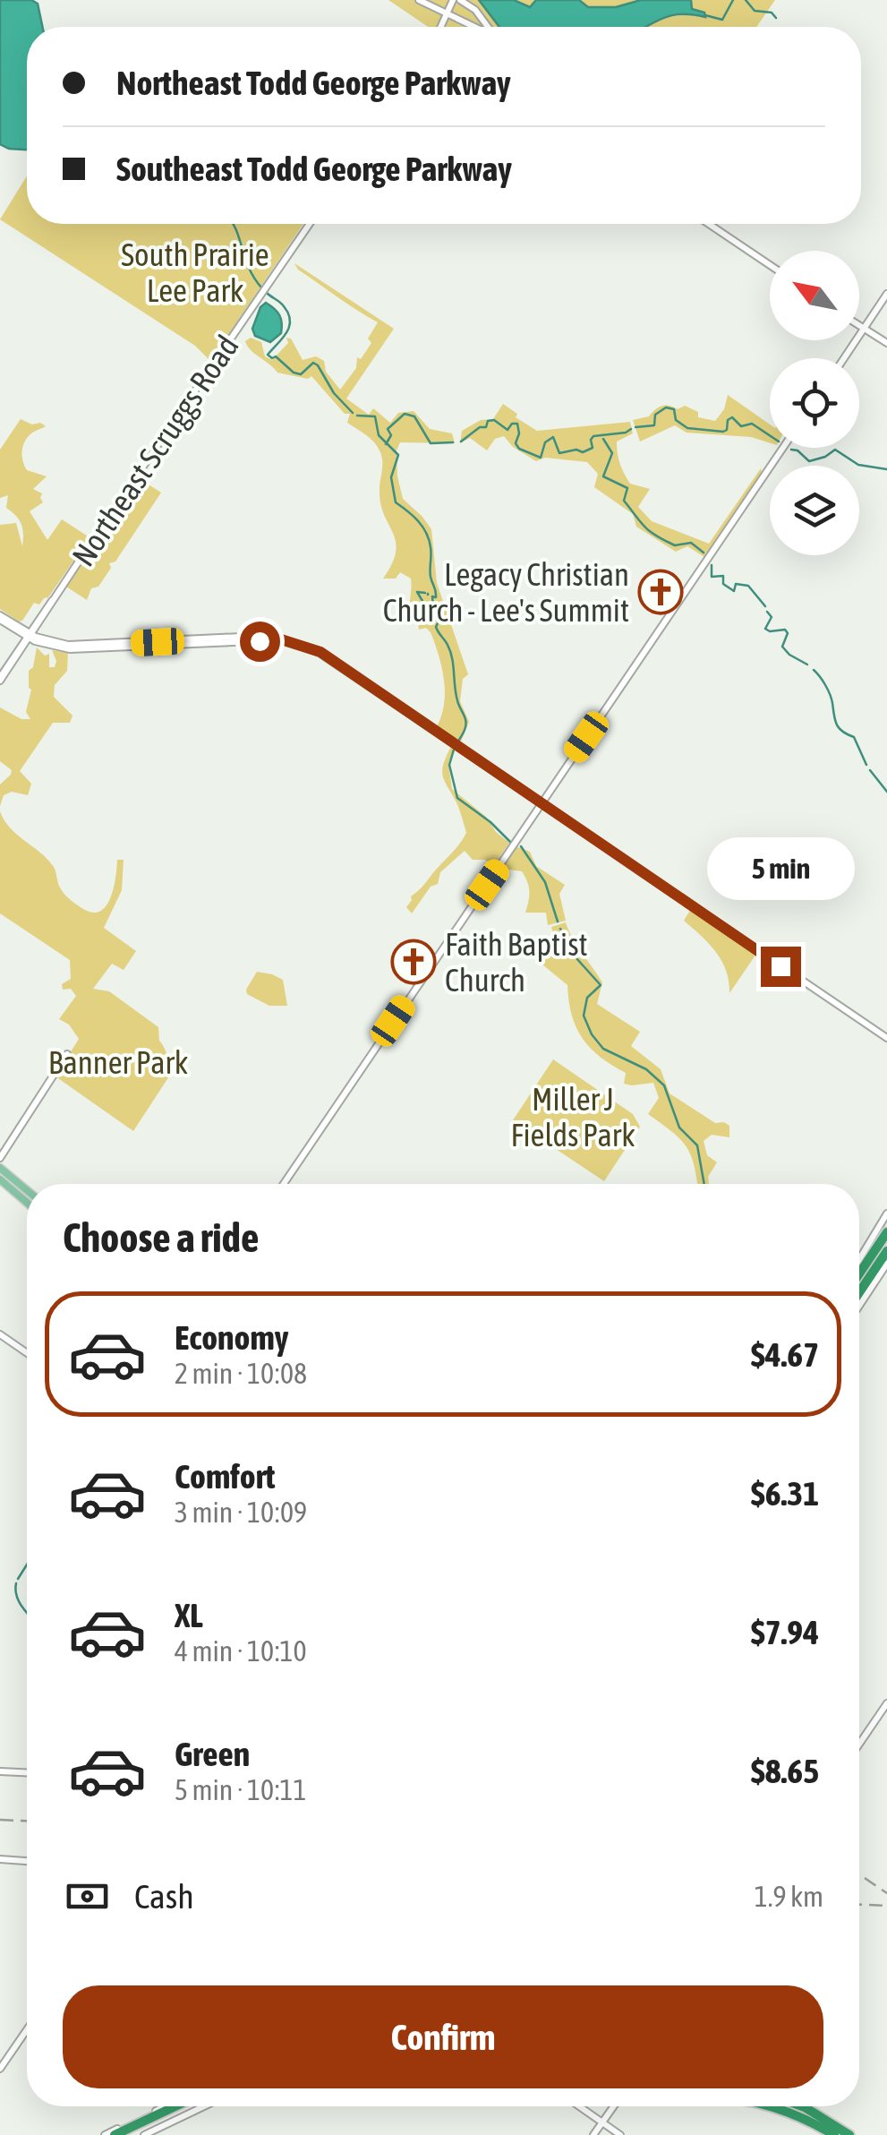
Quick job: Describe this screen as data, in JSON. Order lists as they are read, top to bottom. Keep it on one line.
{"streets":{"street":["Northeast Scruggs Road"]},"parks":["South Prairie Lee Park","Banner Park","Miller J Fields Park"],"places":{"church":["Legacy Christian Church - Lee's Summit","Faith Baptist Church"]},"north":"top left","page":{"banner":["Northeast Todd George Parkway","Southeast Todd George Parkway"],"bubble":"5 min","heading":"Choose a ride","list":[{"name":"Economy","note":"2 min · 10:08","value":"$4.67"},{"name":"Comfort","note":"3 min · 10:09","value":"$6.31"},{"name":"XL","note":"4 min · 10:10","value":"$7.94"},{"name":"Green","note":"5 min · 10:11","value":"$8.65"}],"pay":["Cash","1.9 km"],"buttons":"Confirm"}}
